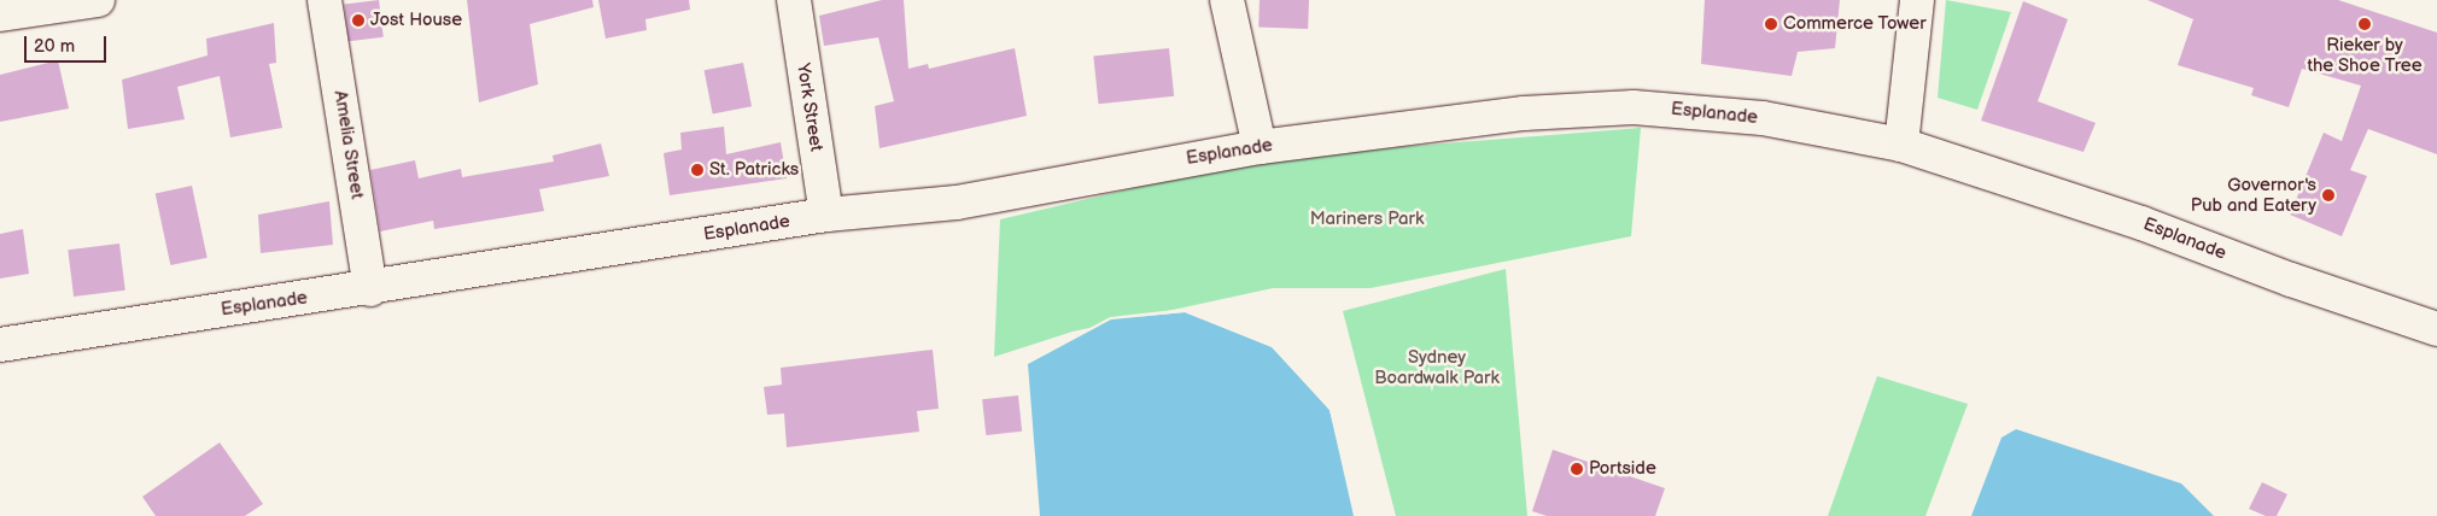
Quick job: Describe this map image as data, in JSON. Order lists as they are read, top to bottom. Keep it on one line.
{"streets":{"street":["York Street","Esplanade","Amelia Street"]},"crossings":[["York Street","Esplanade"],["Esplanade","Amelia Street"]],"parks":["Mariners Park","Sydney Boardwalk Park"],"places":["Jost House","Commerce Tower","Rieker by the Shoe Tree","St. Patricks","Governor's Pub and Eatery","Portside"],"scale_bar":"20 m"}
